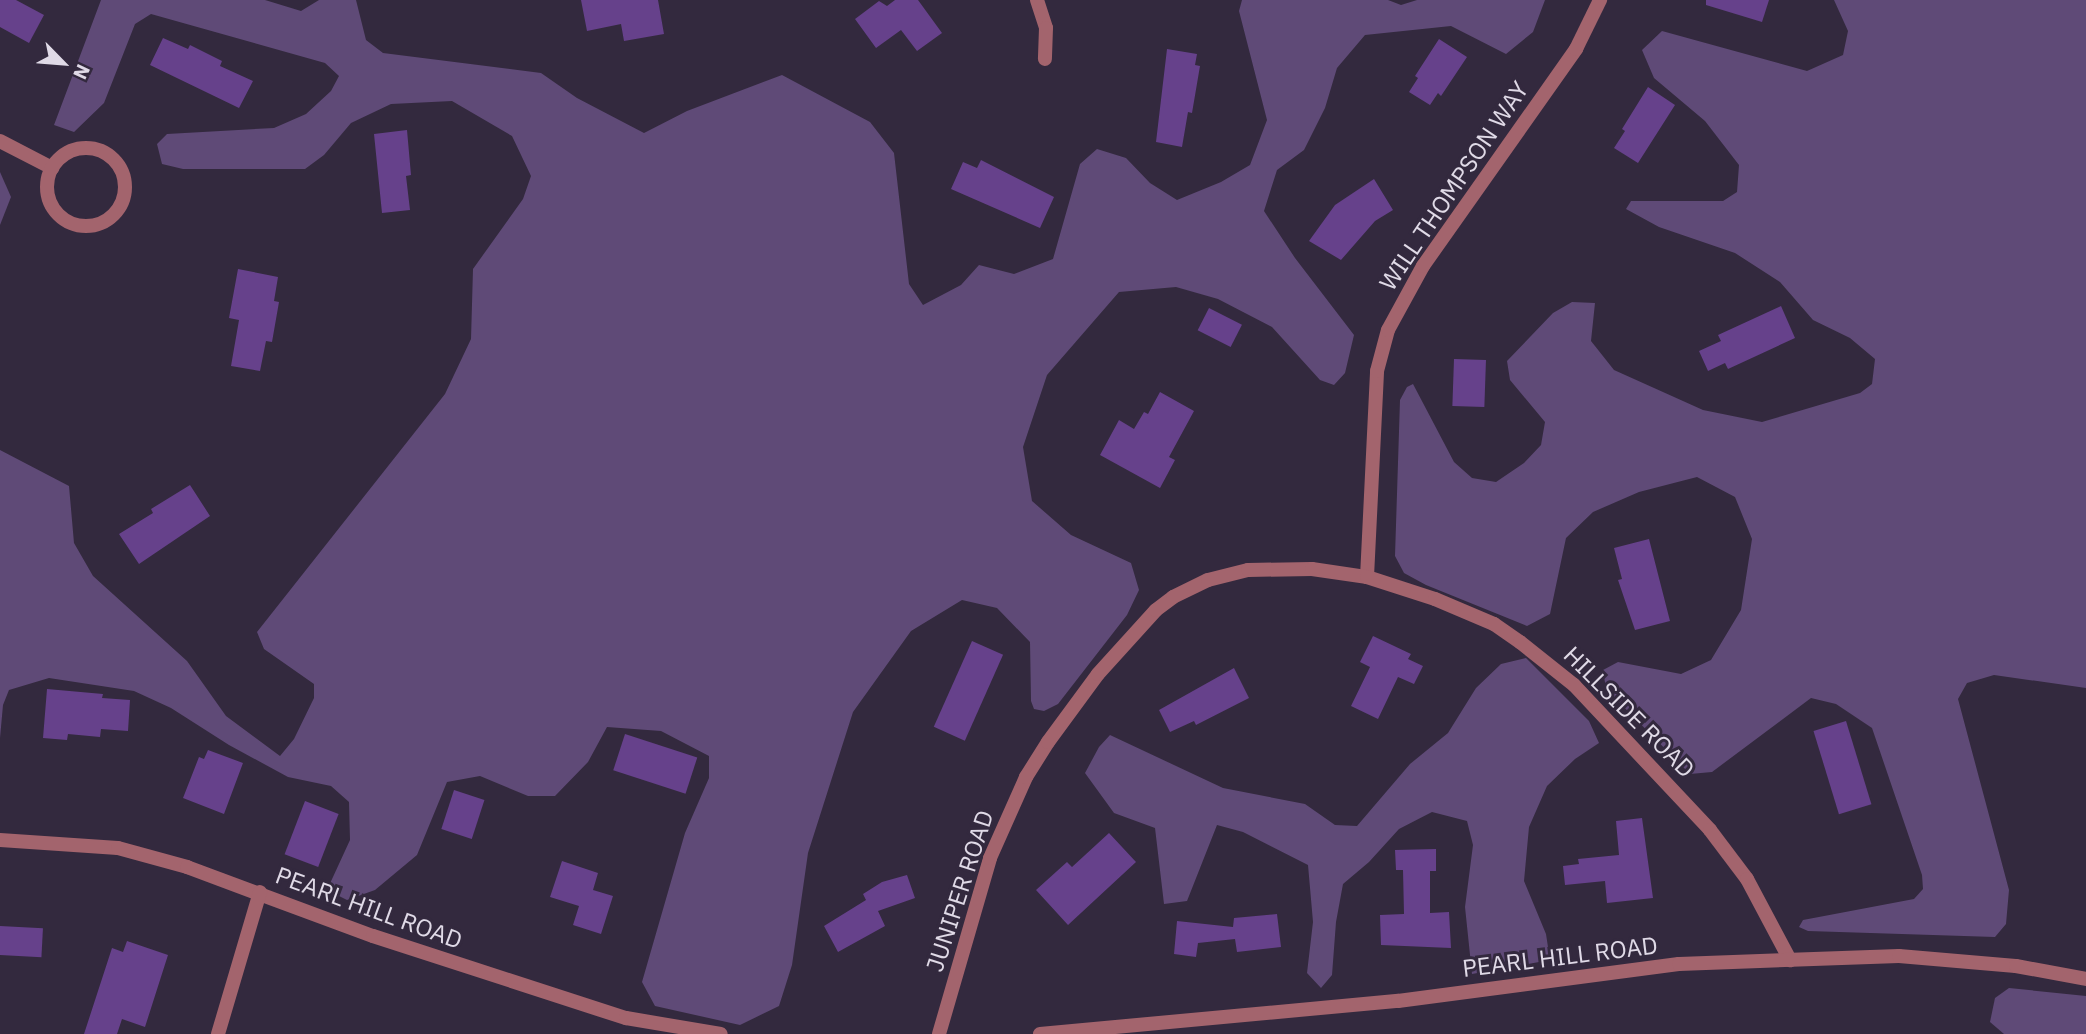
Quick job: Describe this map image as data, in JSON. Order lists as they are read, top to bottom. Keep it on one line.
{"streets":{"street":["WILL THOMPSON WAY","HILLSIDE ROAD","JUNIPER ROAD","PEARL HILL ROAD"]},"crossings":[["WILL THOMPSON WAY","HILLSIDE ROAD"],["WILL THOMPSON WAY","JUNIPER ROAD"],["HILLSIDE ROAD","JUNIPER ROAD"],["HILLSIDE ROAD","PEARL HILL ROAD"]],"north":"bottom right"}
